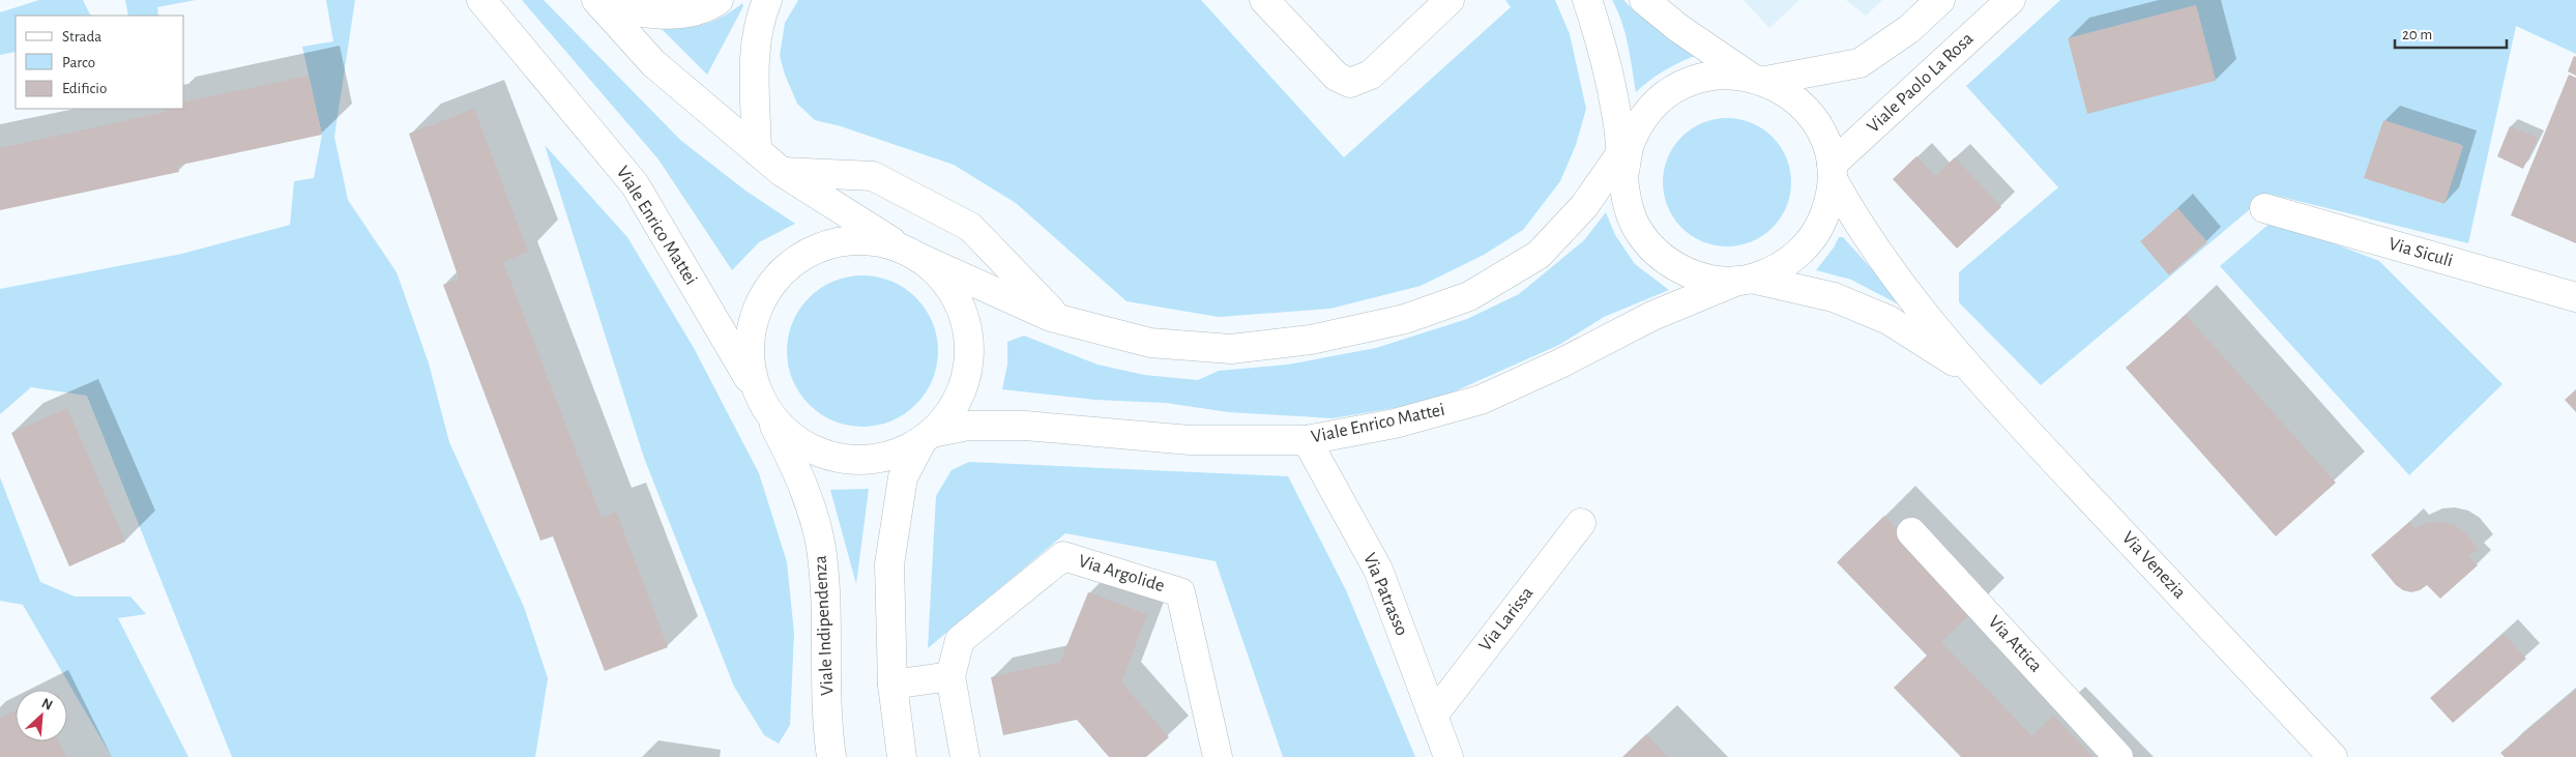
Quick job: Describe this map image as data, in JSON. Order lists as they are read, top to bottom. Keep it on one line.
{"streets":{"street":["Viale Paolo La Rosa","Viale Enrico Mattei","Via Siculi","Via Venezia","Via Argolide","Via Patrasso","Via Larissa","Viale Indipendenza","Via Attica"]},"crossings":[["Viale Paolo La Rosa","Viale Enrico Mattei"],["Viale Enrico Mattei","Via Patrasso"],["Viale Enrico Mattei","Viale Indipendenza"],["Via Patrasso","Via Larissa"]],"legend":["Strada","Parco","Edificio"],"scale_bar":"20 m","north":"top right"}
